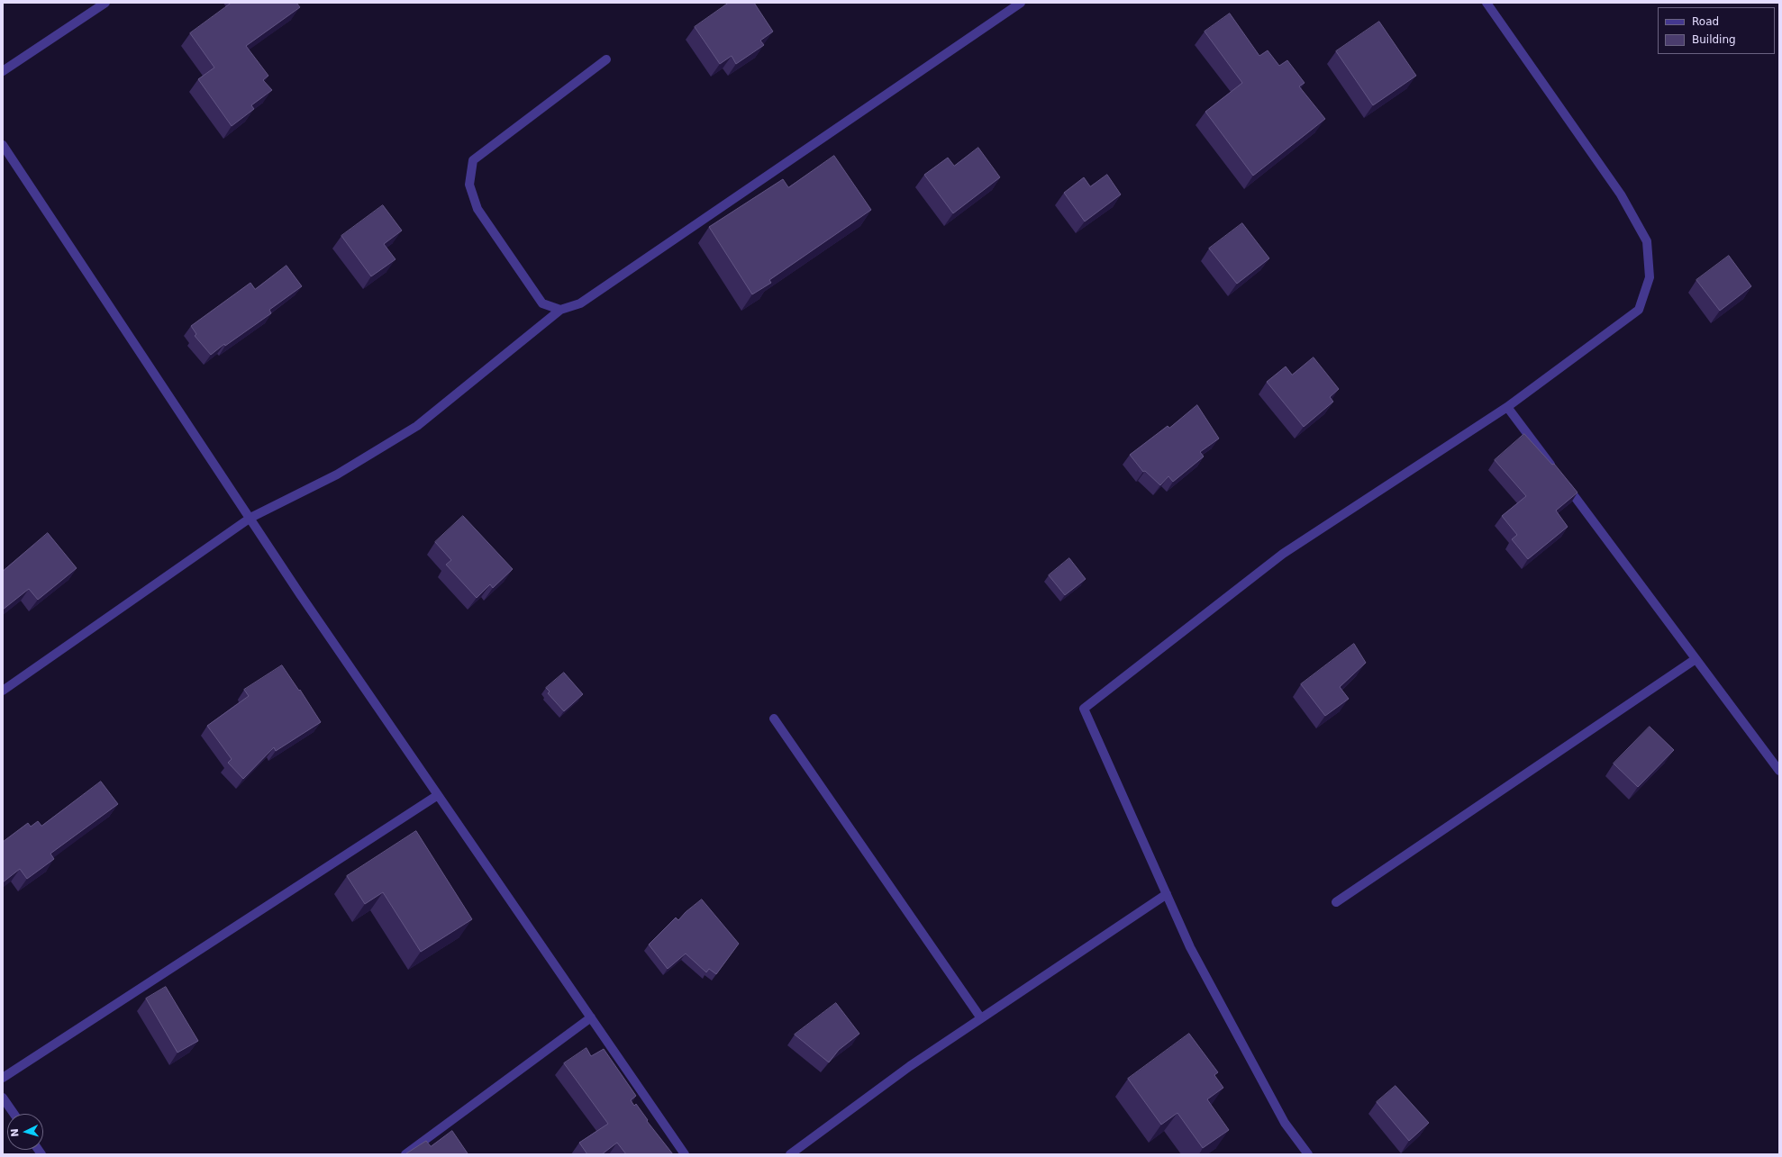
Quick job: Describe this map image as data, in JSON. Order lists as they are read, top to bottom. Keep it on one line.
{"legend":["Road","Building"],"north":"left"}
